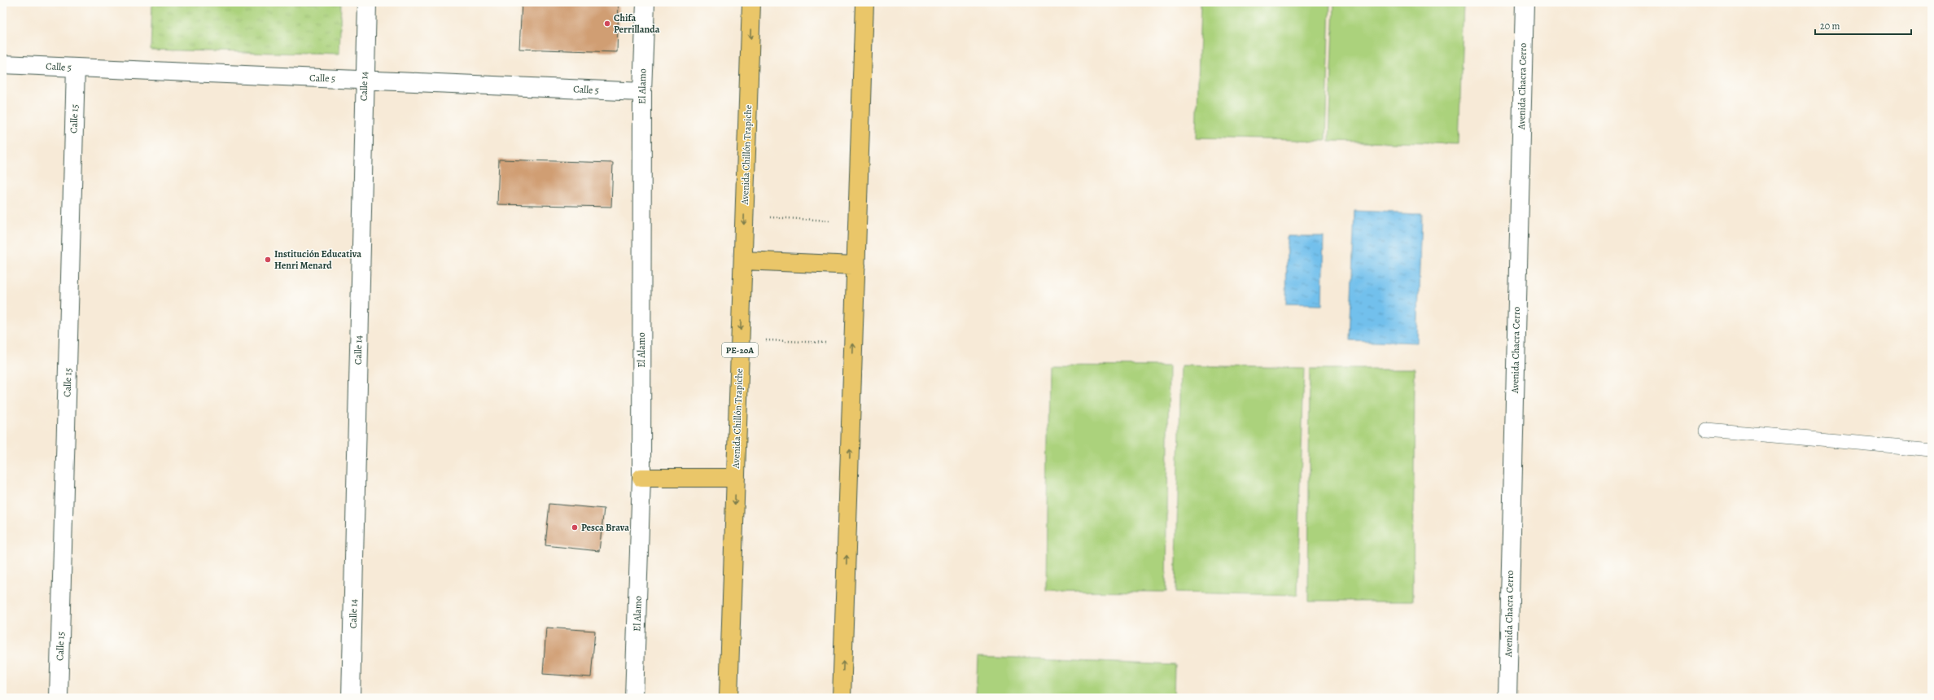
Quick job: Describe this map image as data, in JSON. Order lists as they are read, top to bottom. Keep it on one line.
{"streets":{"main road":["Avenida Chillón Trapiche","PE-20A"],"street":["Calle 5","Calle 14","El Alamo","Avenida Chacra Cerro","Calle 15"]},"crossings":[["Calle 5","Calle 14"],["Calle 5","El Alamo"],["Calle 5","Calle 15"]],"places":["Chifa Perrillanda","Institución Educativa Henri Menard","Pesca Brava"],"scale_bar":"20 m"}
